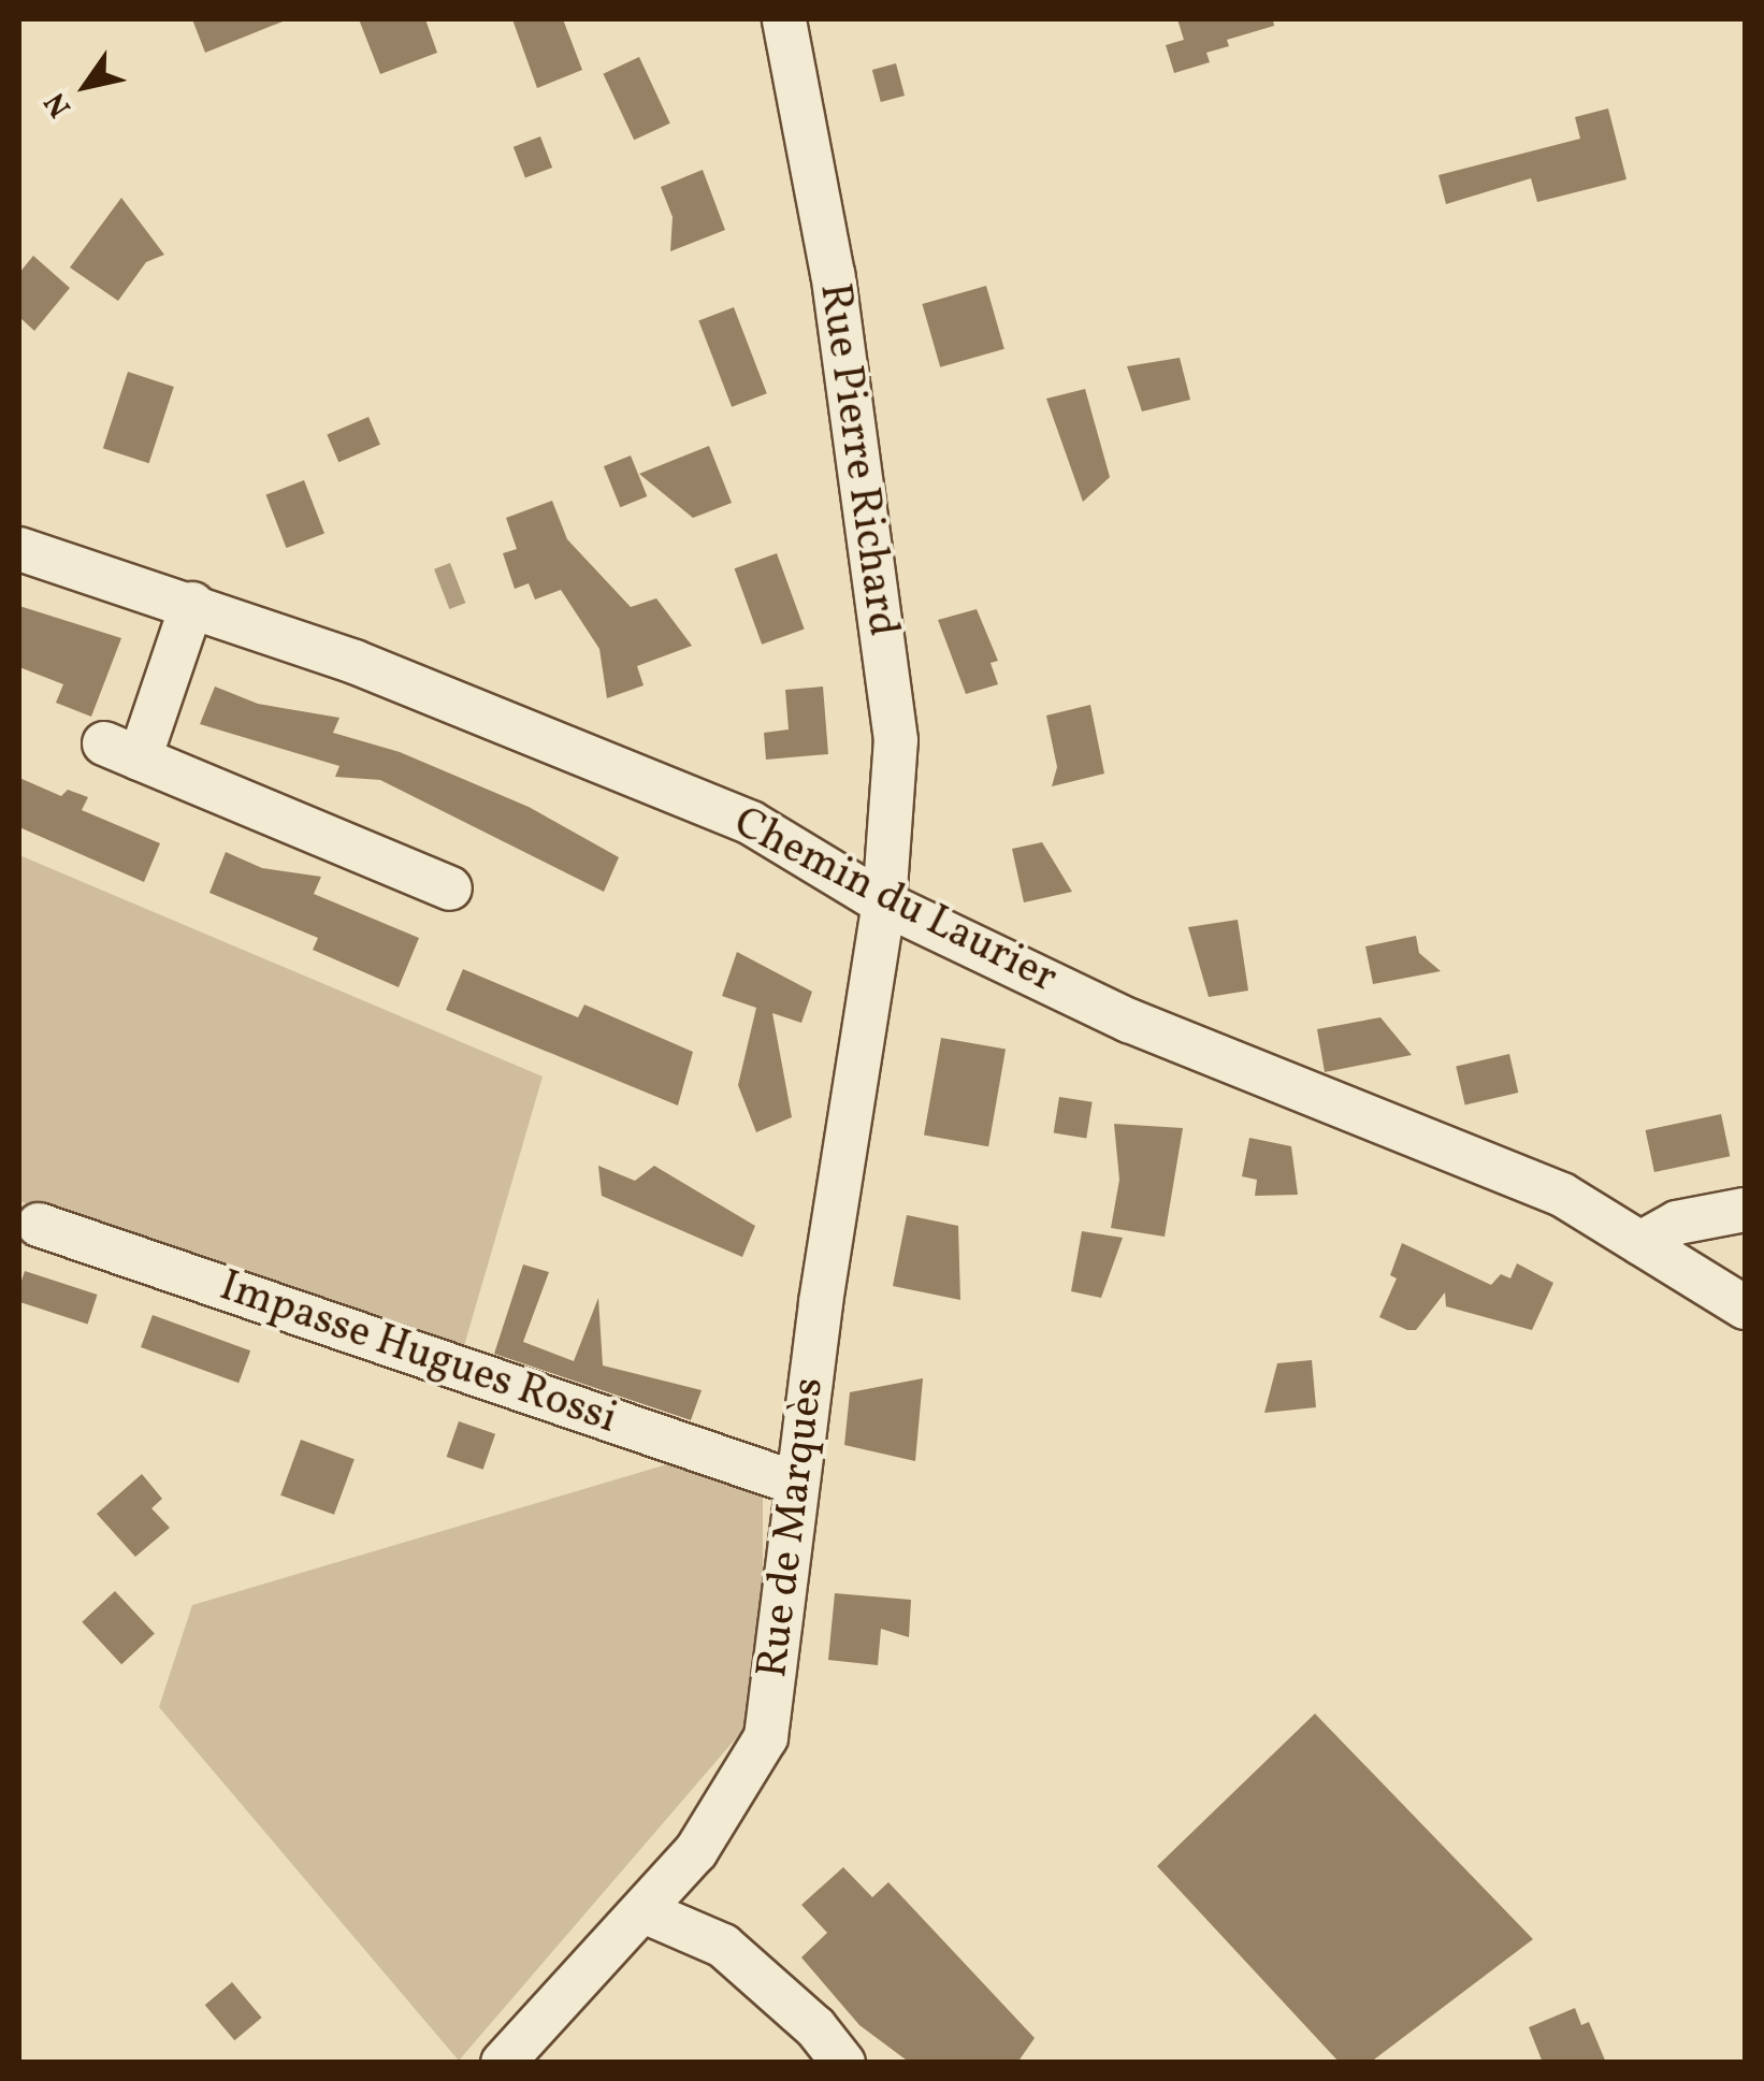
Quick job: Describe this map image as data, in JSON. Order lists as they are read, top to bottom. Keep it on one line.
{"streets":{"street":["Rue Pierre Richard","Chemin du Laurier","Impasse Hugues Rossi","Rue de Marquès"]},"crossings":[["Rue Pierre Richard","Chemin du Laurier"],["Rue Pierre Richard","Rue de Marquès"],["Chemin du Laurier","Rue de Marquès"],["Impasse Hugues Rossi","Rue de Marquès"]],"north":"bottom left"}
